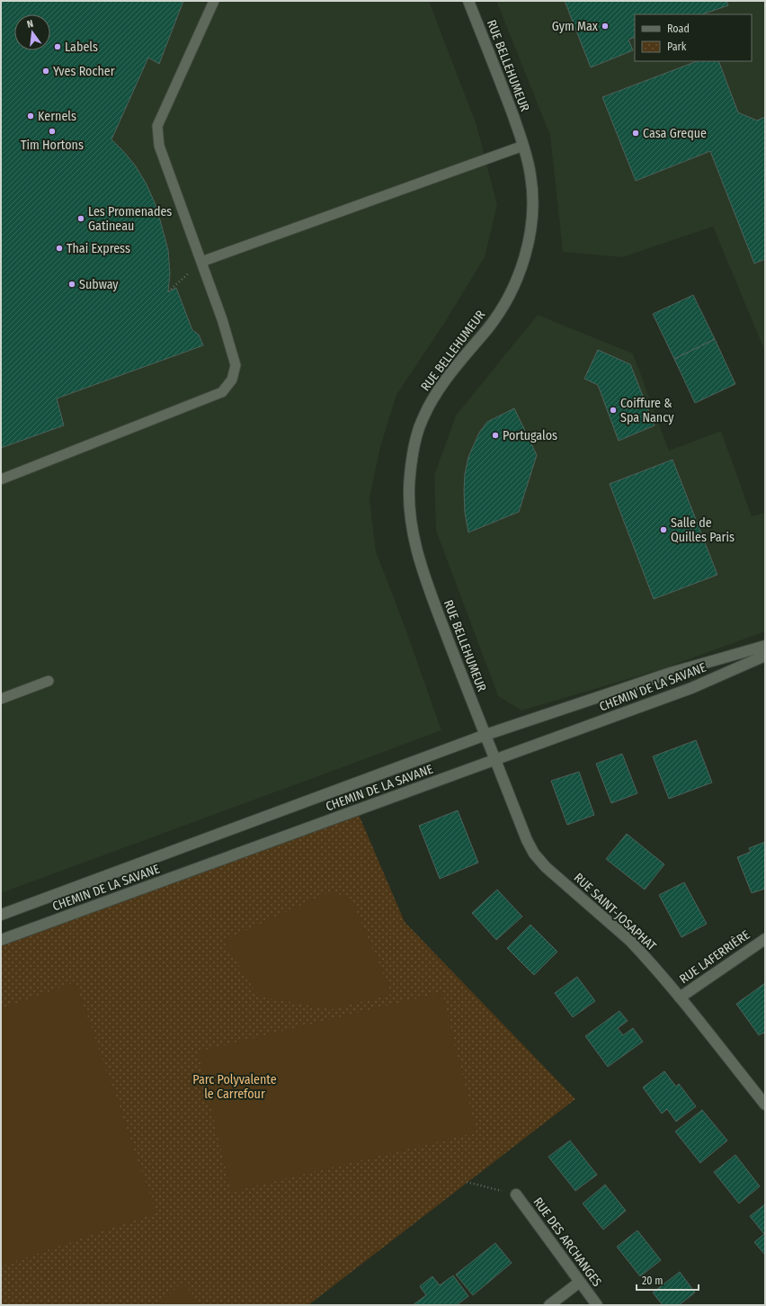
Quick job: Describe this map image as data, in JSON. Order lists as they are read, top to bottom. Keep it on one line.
{"streets":{"street":["RUE BELLEHUMEUR","CHEMIN DE LA SAVANE","RUE SAINT-JOSAPHAT","RUE LAFERRIÈRE","RUE DES ARCHANGES"]},"crossings":[["RUE BELLEHUMEUR","CHEMIN DE LA SAVANE"],["RUE BELLEHUMEUR","RUE SAINT-JOSAPHAT"],["CHEMIN DE LA SAVANE","RUE SAINT-JOSAPHAT"],["RUE SAINT-JOSAPHAT","RUE LAFERRIÈRE"]],"parks":["Parc Polyvalente le Carrefour"],"places":["Gym Max","Labels","Yves Rocher","Kernels","Tim Hortons","Casa Greque","Les Promenades Gatineau","Thai Express","Subway","Coiffure & Spa Nancy","Portugalos","Salle de Quilles Paris"],"legend":["Road","Park"],"scale_bar":"20 m","north":"top"}
